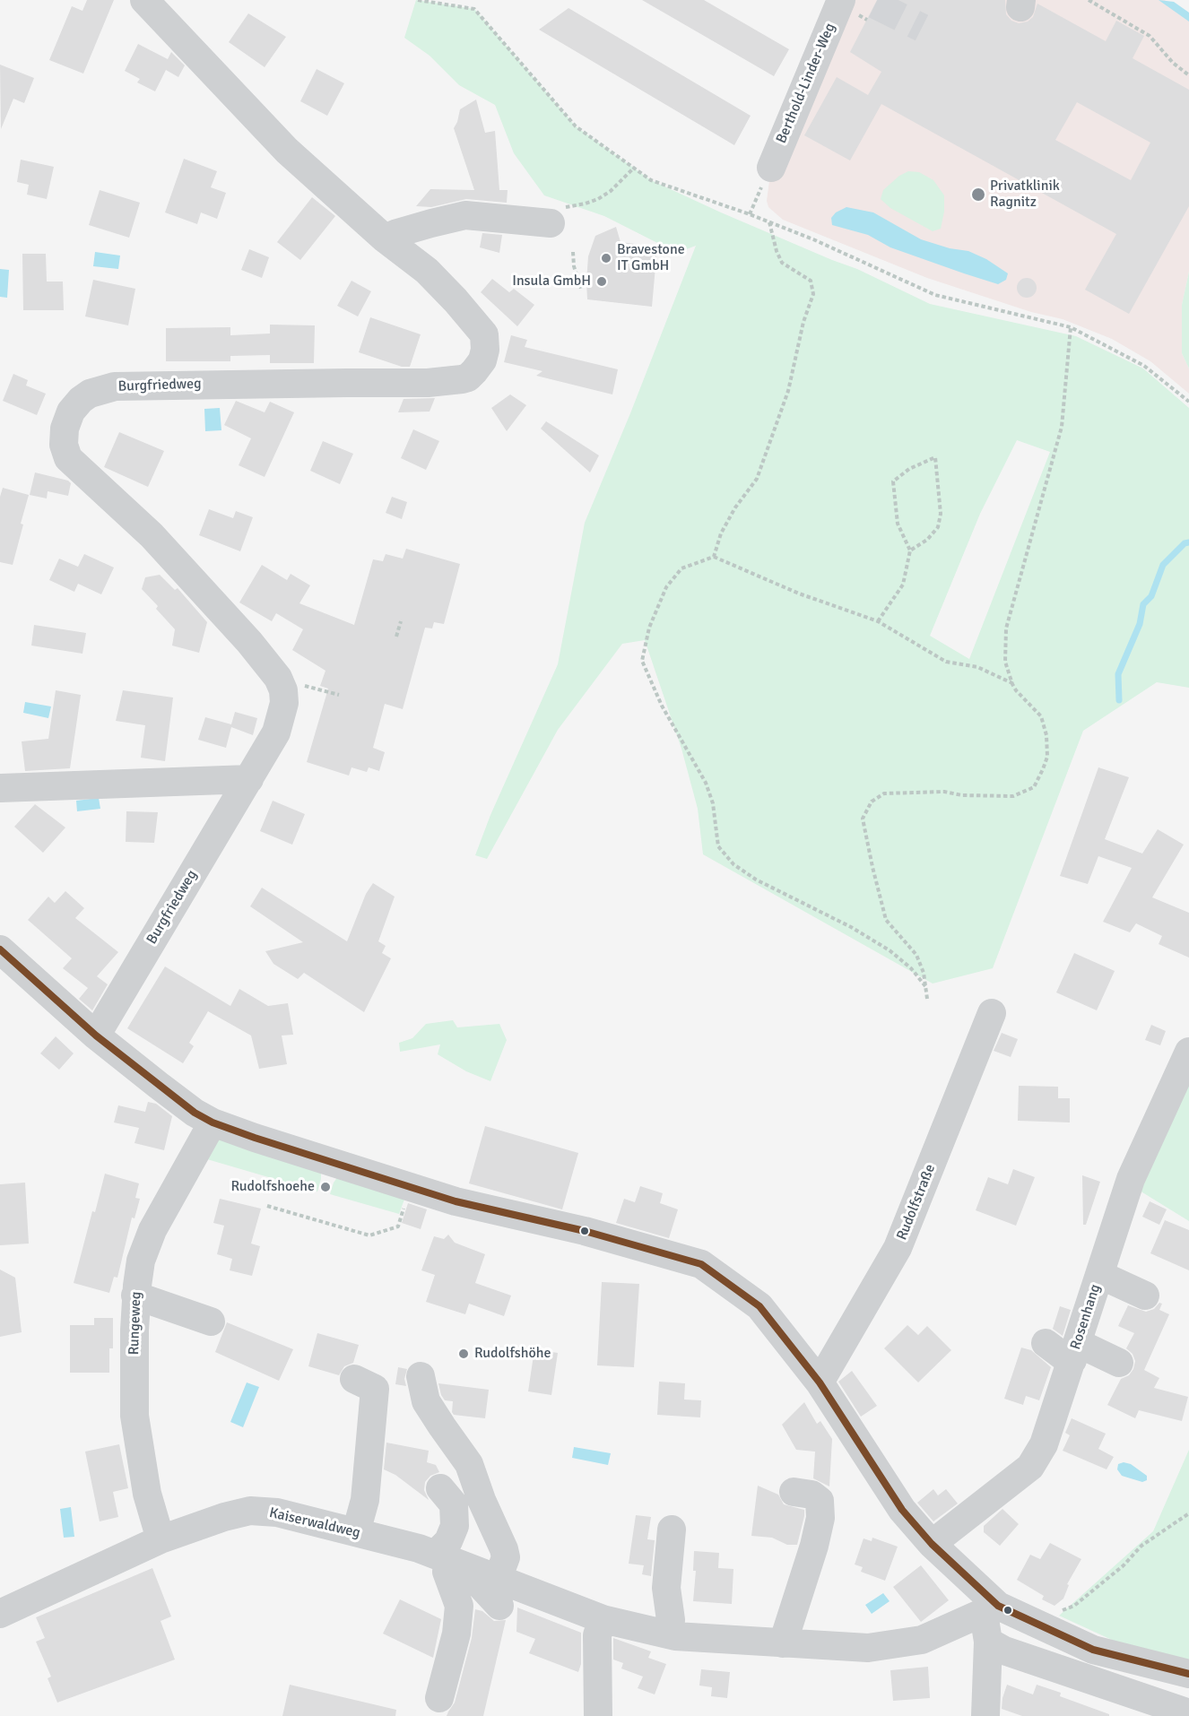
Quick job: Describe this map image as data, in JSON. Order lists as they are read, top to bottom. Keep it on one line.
{"streets":{"street":["Berthold-Linder-Weg","Burgfriedweg","Rudolfstraße","Rosenhang","Rungeweg","Kaiserwaldweg"]},"crossings":[["Rungeweg","Kaiserwaldweg"]],"places":["Privatklinik Ragnitz","Bravestone IT GmbH","Insula GmbH","Rudolfshoehe","Rudolfshöhe"]}
